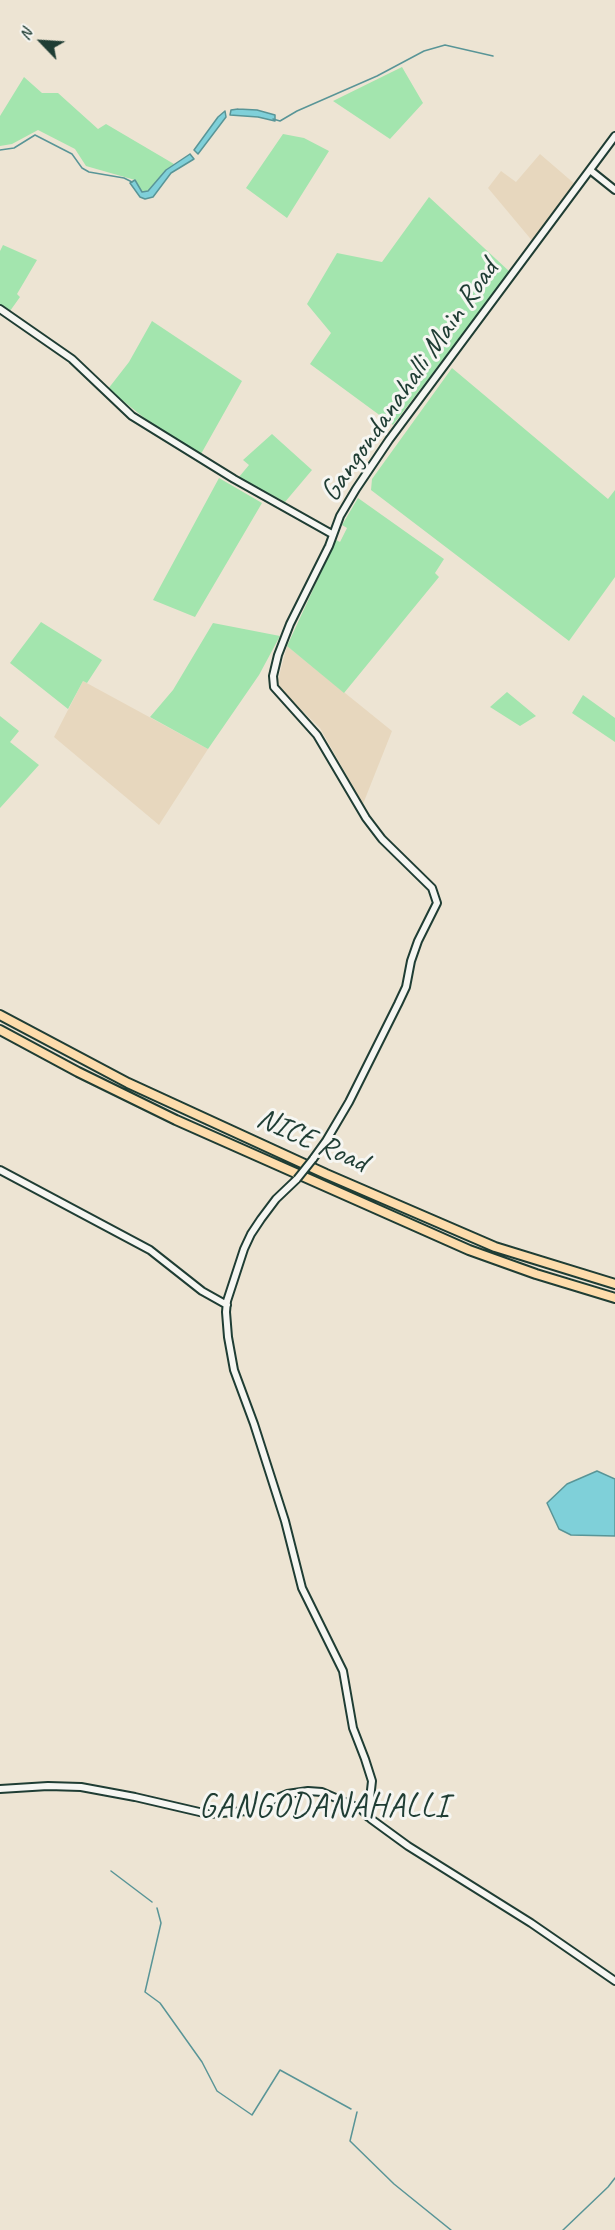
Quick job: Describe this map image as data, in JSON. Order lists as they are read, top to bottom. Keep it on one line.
{"streets":{"highway":["NICE Road"],"street":["Gangondanahalli Main Road"]},"districts":["GANGODANAHALLI"],"north":"top left"}
